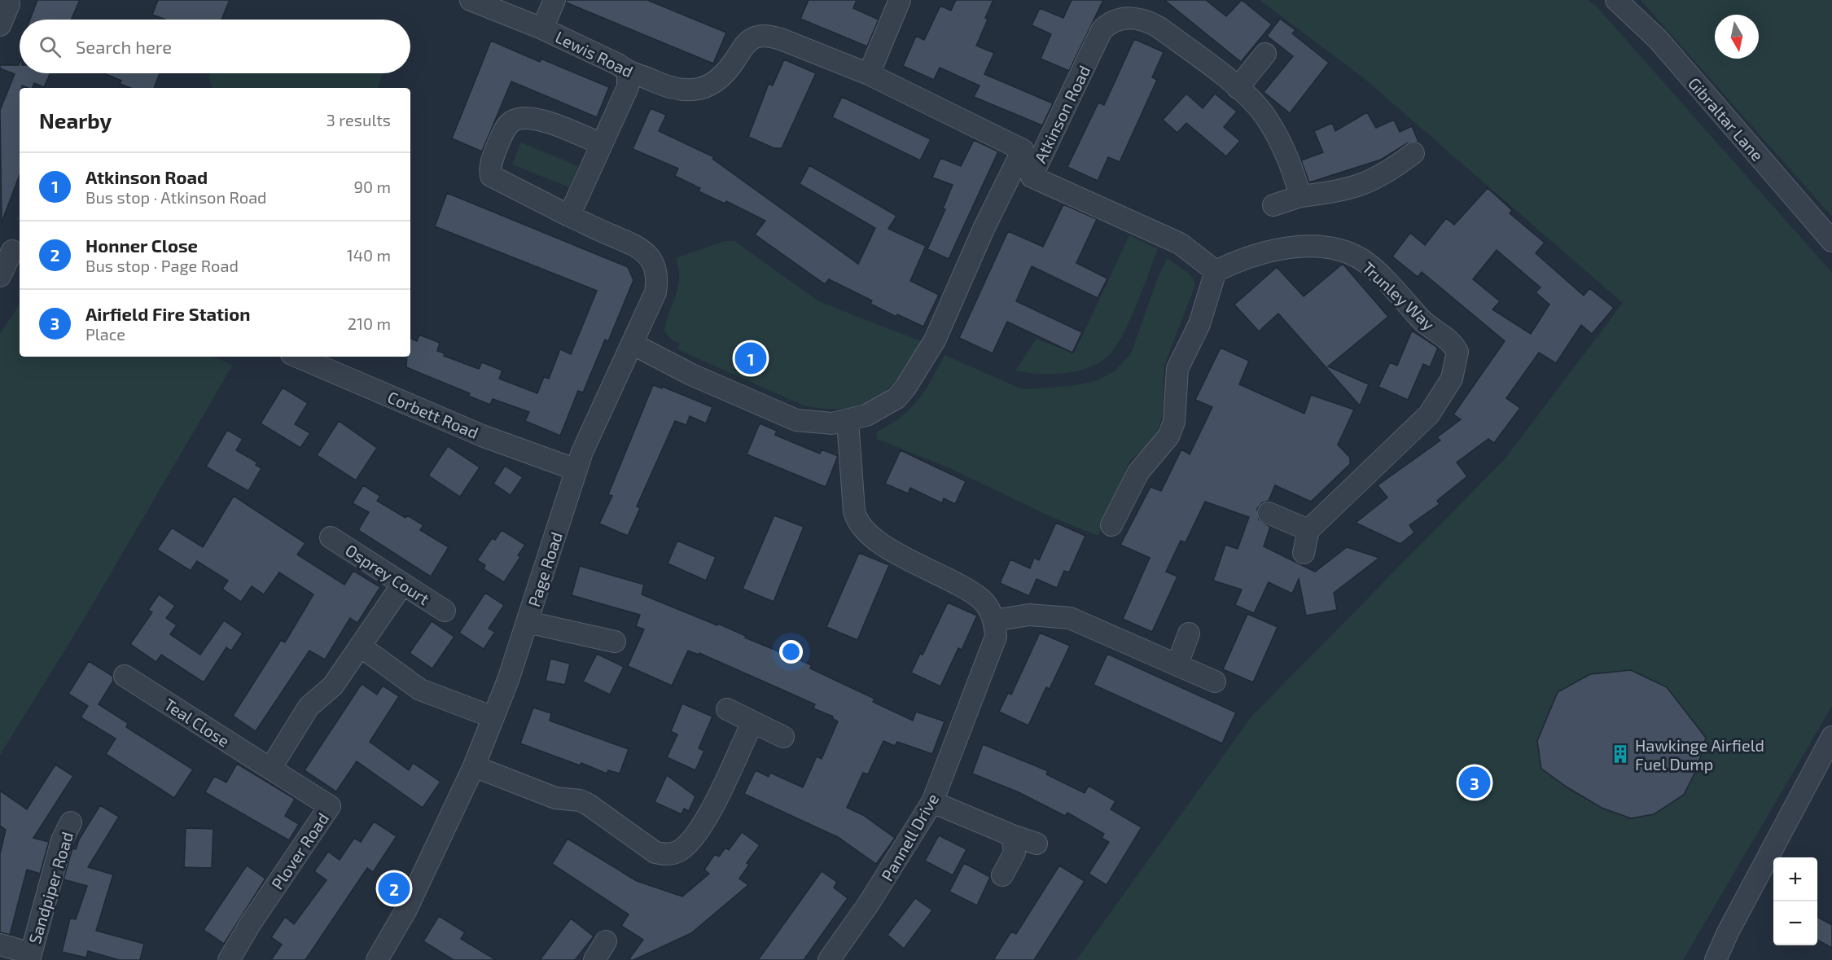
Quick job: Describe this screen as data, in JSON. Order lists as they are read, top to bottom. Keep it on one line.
{"streets":{"street":["Lewis Road","Atkinson Road","Gibraltar Lane","Trunley Way","Corbett Road","Page Road","Osprey Court","Teal Close","Pannell Drive","Plover Road","Sandpiper Road"]},"crossings":[["Lewis Road","Atkinson Road"],["Atkinson Road","Page Road"],["Corbett Road","Page Road"],["Teal Close","Plover Road"]],"places":{"building":["Hawkinge Airfield Fuel Dump"]},"north":"bottom","page":{"search":"Search here","heading":["Nearby","3 results"],"list":[{"mark":"1","name":"Atkinson Road","note":"Bus stop · Atkinson Road","value":"90 m"},{"mark":"2","name":"Honner Close","note":"Bus stop · Page Road","value":"140 m"},{"mark":"3","name":"Airfield Fire Station","note":"Place","value":"210 m"}],"pins":["1","3","2"],"map_buttons":["+","−"]}}
